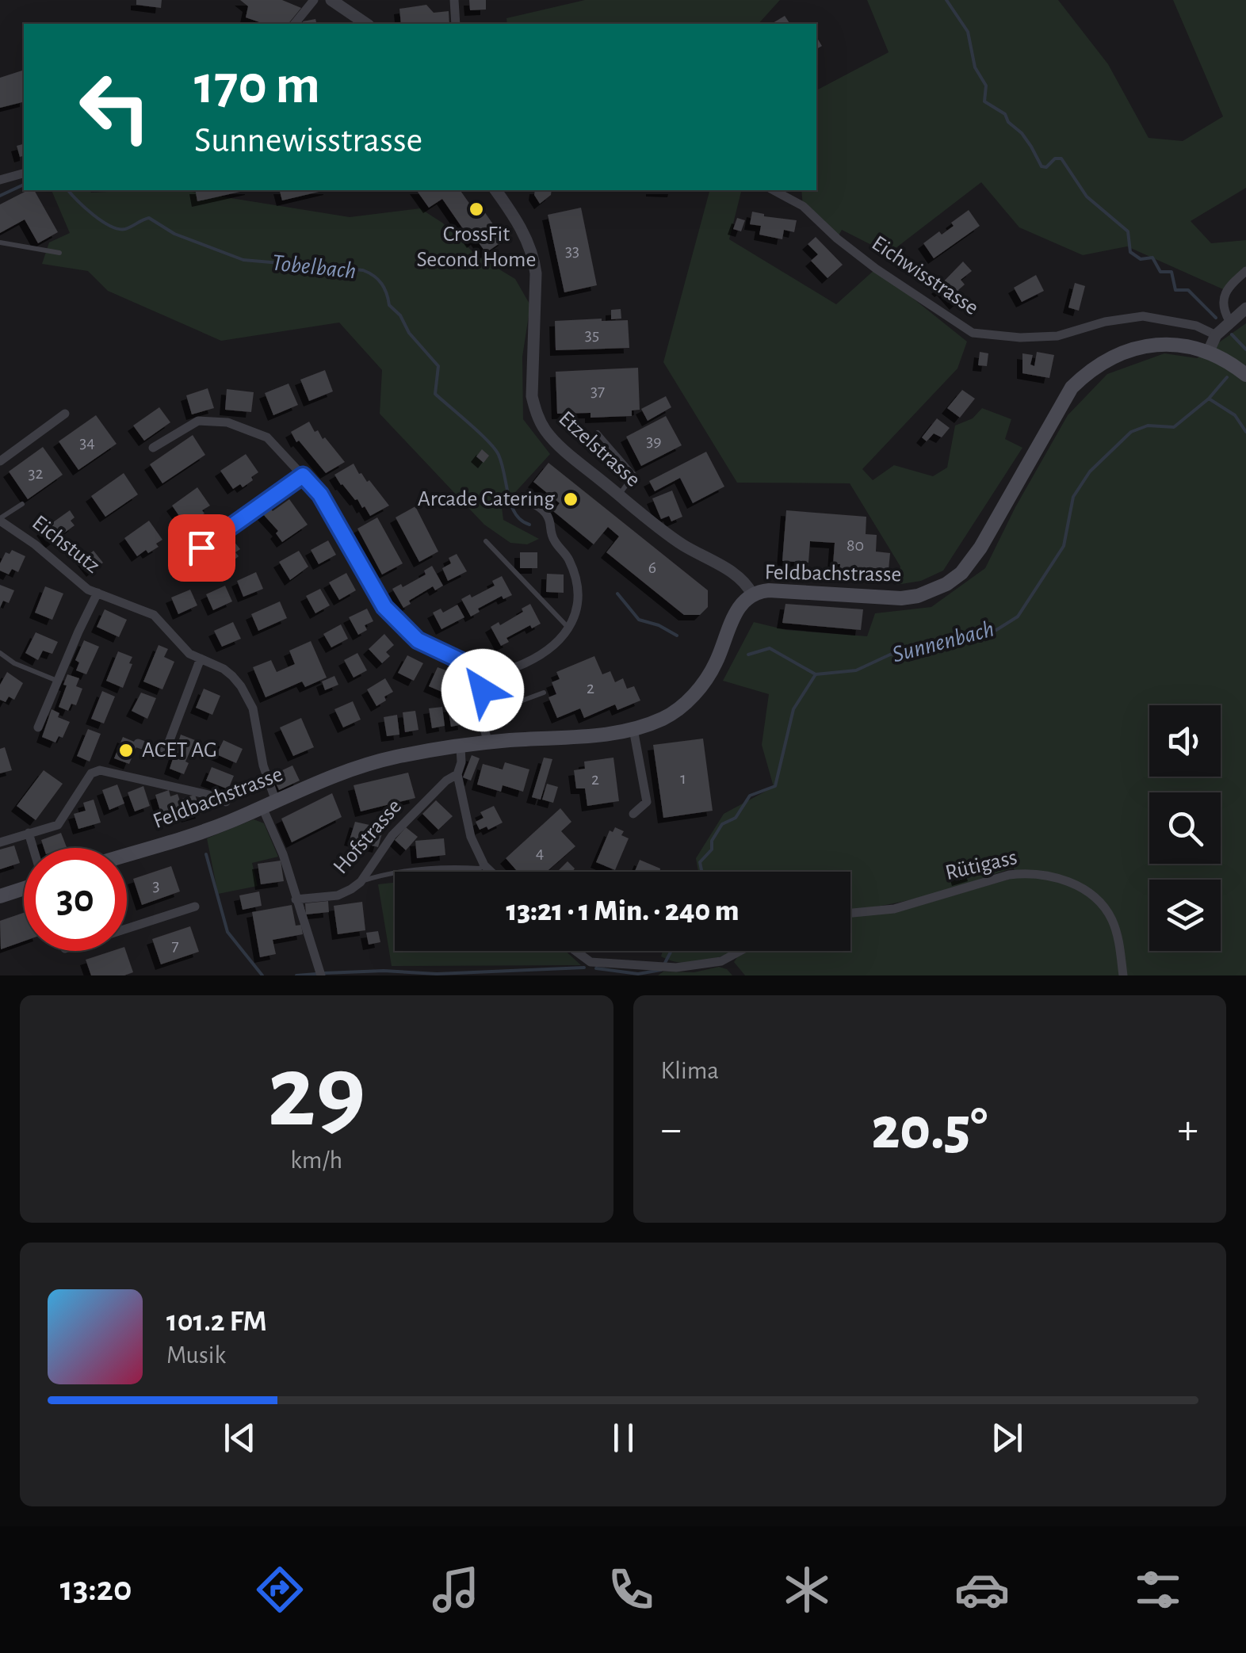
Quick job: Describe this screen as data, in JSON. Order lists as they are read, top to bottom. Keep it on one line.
{"streets":{"main road":["Feldbachstrasse"],"street":["Eichwisstrasse","Etzelstrasse","Eichstutz","Hofstrasse","Rütigass"]},"crossings":[["Etzelstrasse","Feldbachstrasse"],["Eichstutz","Feldbachstrasse"],["Eichstutz","Hofstrasse"]],"water":["Tobelbach","Sunnenbach"],"places":["CrossFit Second Home","Arcade Catering","ACET AG"],"house_numbers":["33","35","37","39","34","32","80","6","2","1","2","4","3","7"],"page":{"turn":["170 m","Sunnewisstrasse"],"limit":"30","trip":"13:21 · 1 Min. · 240 m","tile":[["29","km/h"],"Klima"],"heat":["−","20.5°","+"],"song":["101.2 FM","Musik"],"tabs":"13:20"}}
